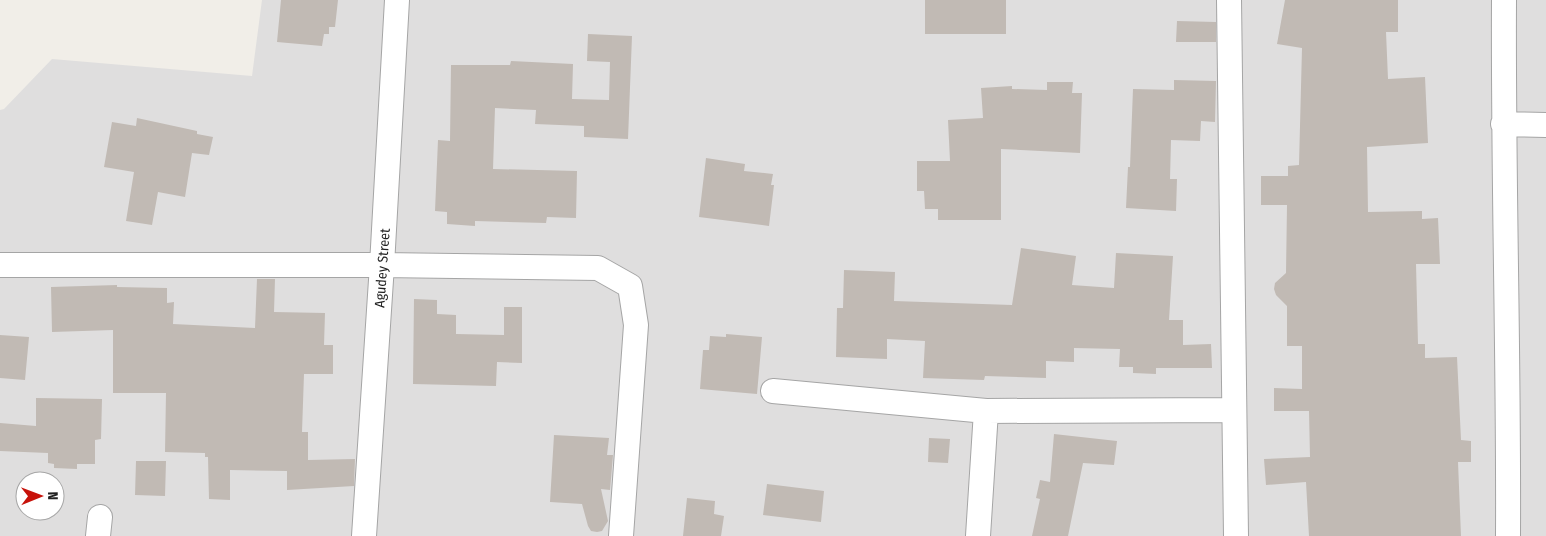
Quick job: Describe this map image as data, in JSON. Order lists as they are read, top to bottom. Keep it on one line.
{"streets":{"street":["Agudey Street"]},"north":"right"}
